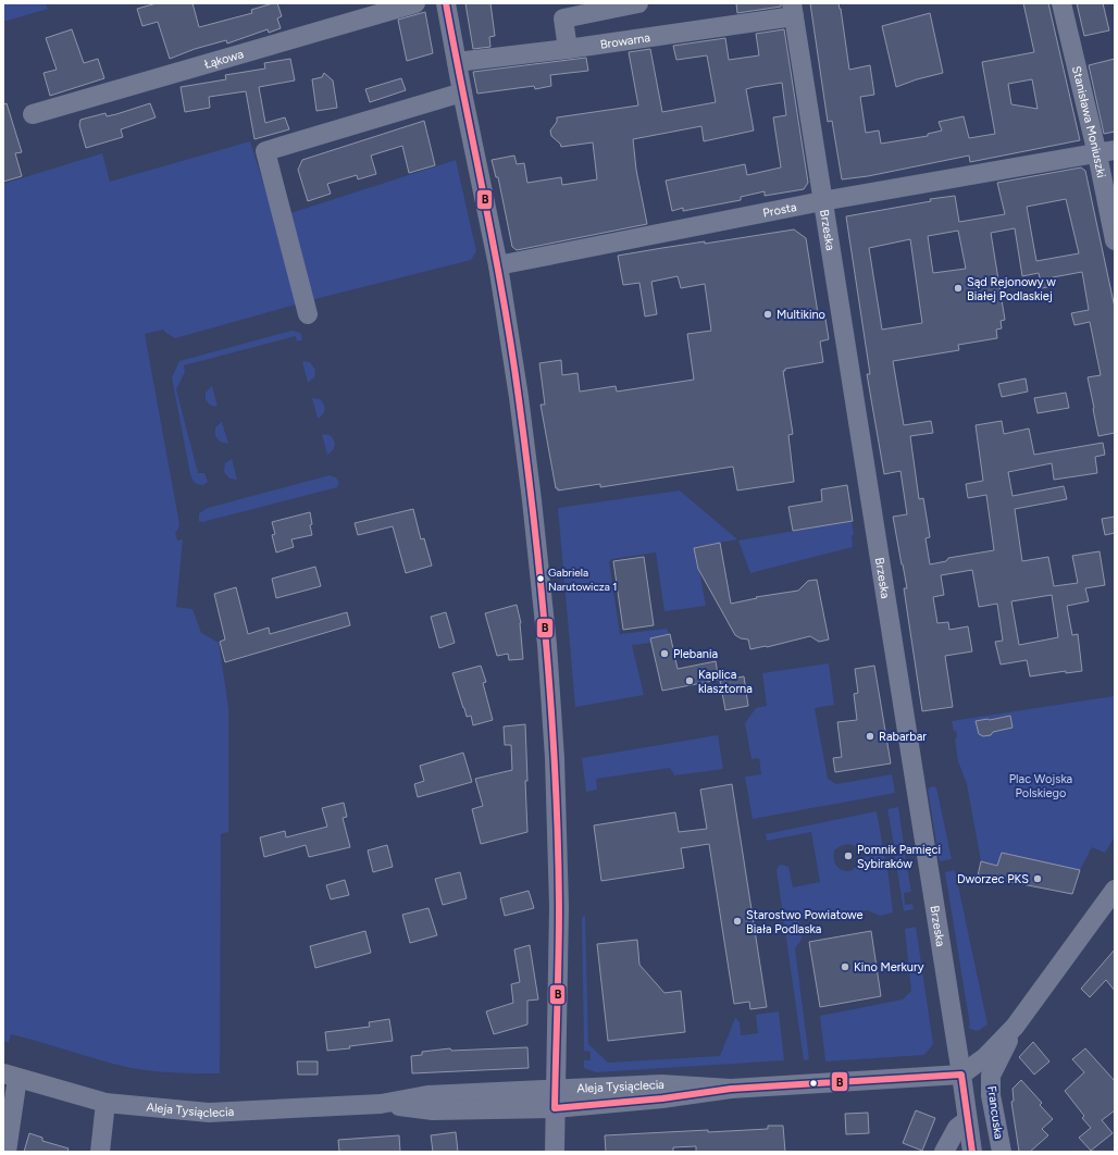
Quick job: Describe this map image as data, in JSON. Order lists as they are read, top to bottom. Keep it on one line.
{"streets":{"street":["Browarna","Łąkowa","Stanisława Moniuszki","Prosta","Brzeska","Aleja Tysiąclecia","Francuska"]},"crossings":[["Browarna","Brzeska"],["Stanisława Moniuszki","Prosta"],["Prosta","Brzeska"],["Brzeska","Aleja Tysiąclecia"]],"parks":["Plac Wojska Polskiego"],"places":["Sąd Rejonowy w Białej Podlaskiej","Multikino","Gabriela Narutowicza 1","Plebania","Kaplica klasztorna","Rabarbar","Pomnik Pamięci Sybiraków","Dworzec PKS","Starostwo Powiatowe Biała Podlaska","Kino Merkury"],"lines":["transit line B"]}
